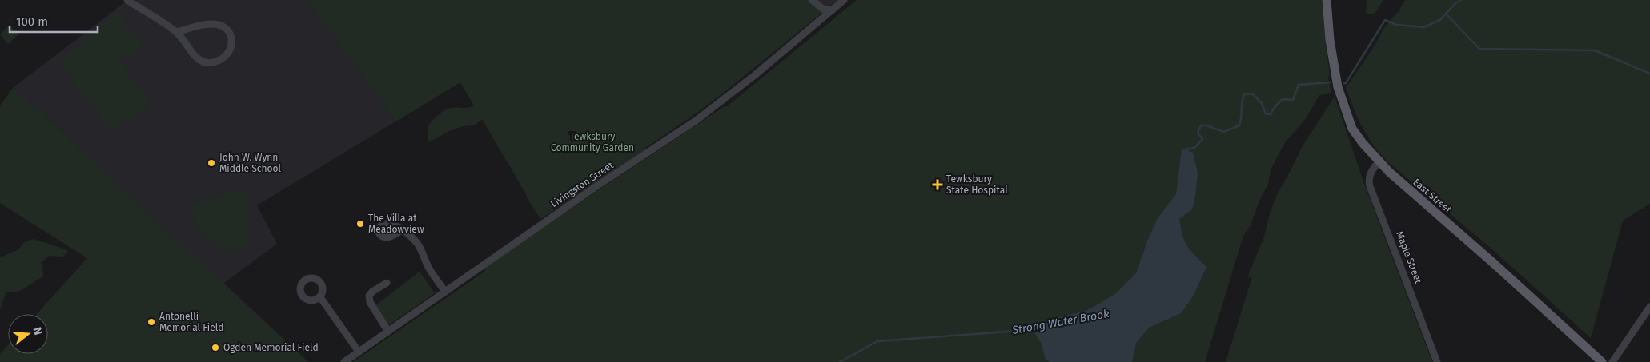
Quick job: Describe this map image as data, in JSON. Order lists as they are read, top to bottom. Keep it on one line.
{"streets":{"main road":["East Street"],"street":["Livingston Street","Maple Street"]},"crossings":[["East Street","Maple Street"]],"water":["Strong Water Brook"],"parks":["Tewksbury Community Garden"],"places":{"other":["John W. Wynn Middle School","The Villa at Meadowview","Antonelli Memorial Field","Ogden Memorial Field"],"health":["Tewksbury State Hospital"]},"scale_bar":"100 m","north":"right"}
